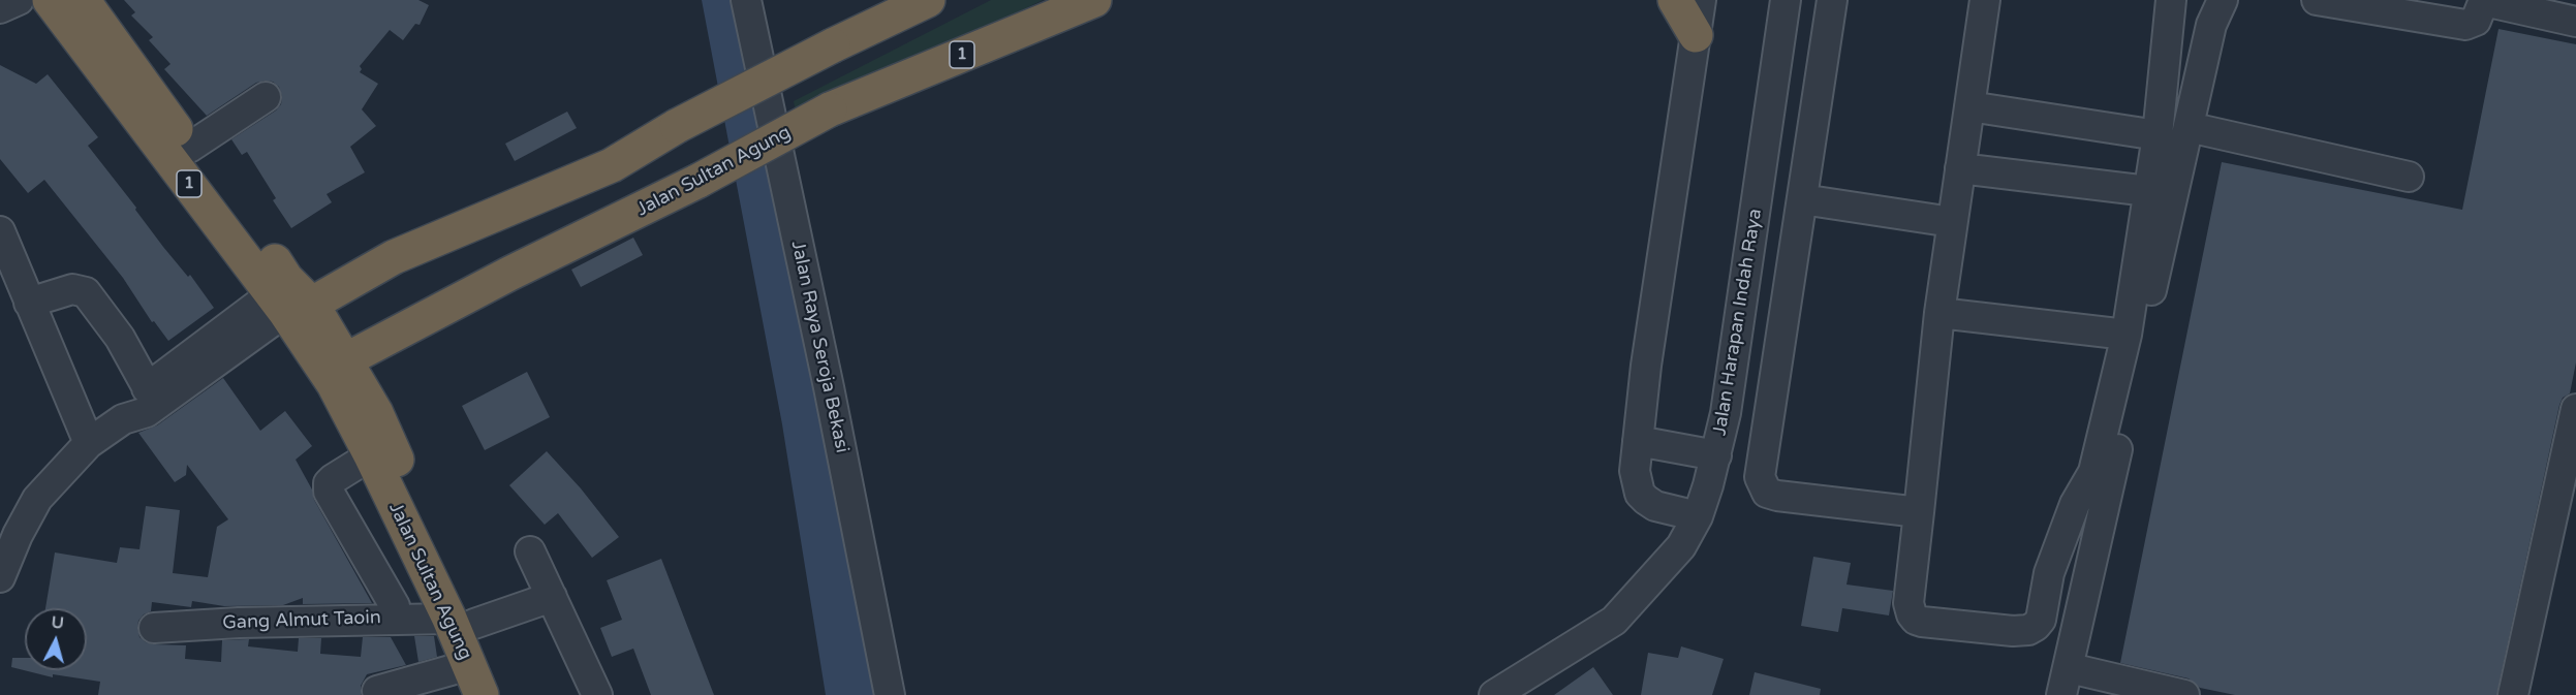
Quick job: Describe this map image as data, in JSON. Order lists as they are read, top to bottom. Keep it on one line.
{"streets":{"highway":["1","Jalan Sultan Agung"],"street":["Jalan Harapan Indah Raya","Jalan Raya Seroja Bekasi","Gang Almut Taoin"]},"crossings":[["Jalan Sultan Agung","Gang Almut Taoin"]],"north":"top"}
